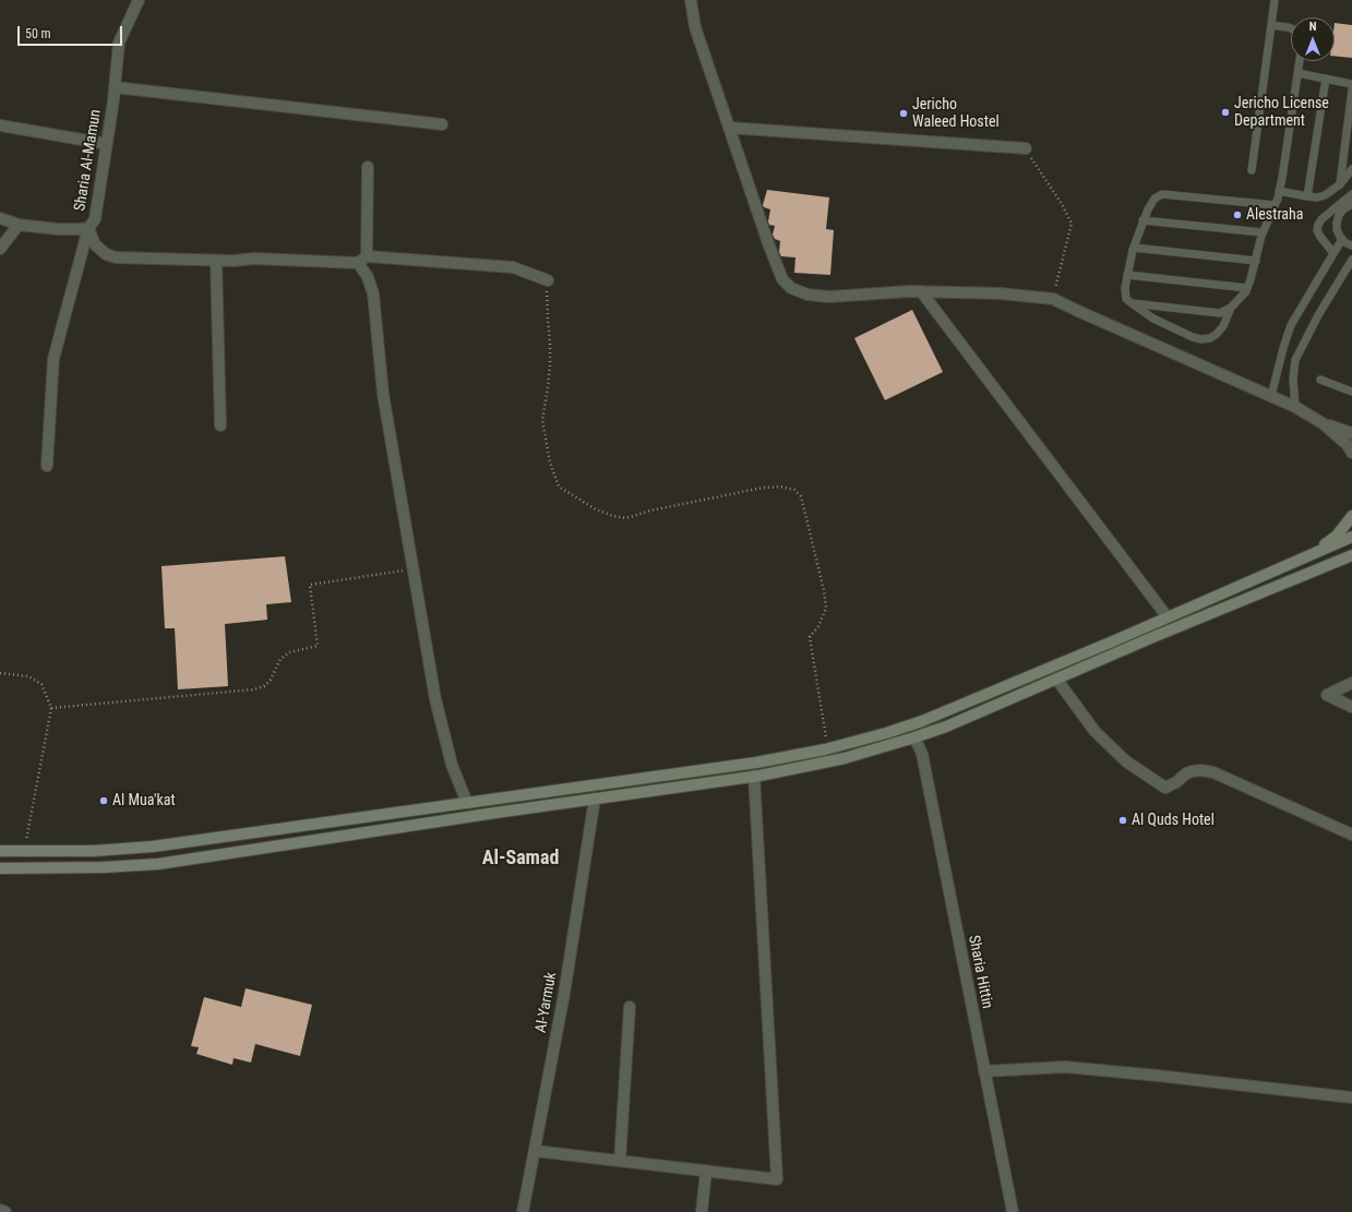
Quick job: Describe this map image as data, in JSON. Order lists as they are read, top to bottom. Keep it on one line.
{"streets":{"street":["Sharia Al-Mamun","Sharia Hittin","Al-Yarmuk"]},"districts":["Al-Samad"],"places":["Jericho License Department","Jericho Waleed Hostel","Alestraha","Al Mua'kat","Al Quds Hotel"],"scale_bar":"50 m","north":"top"}
